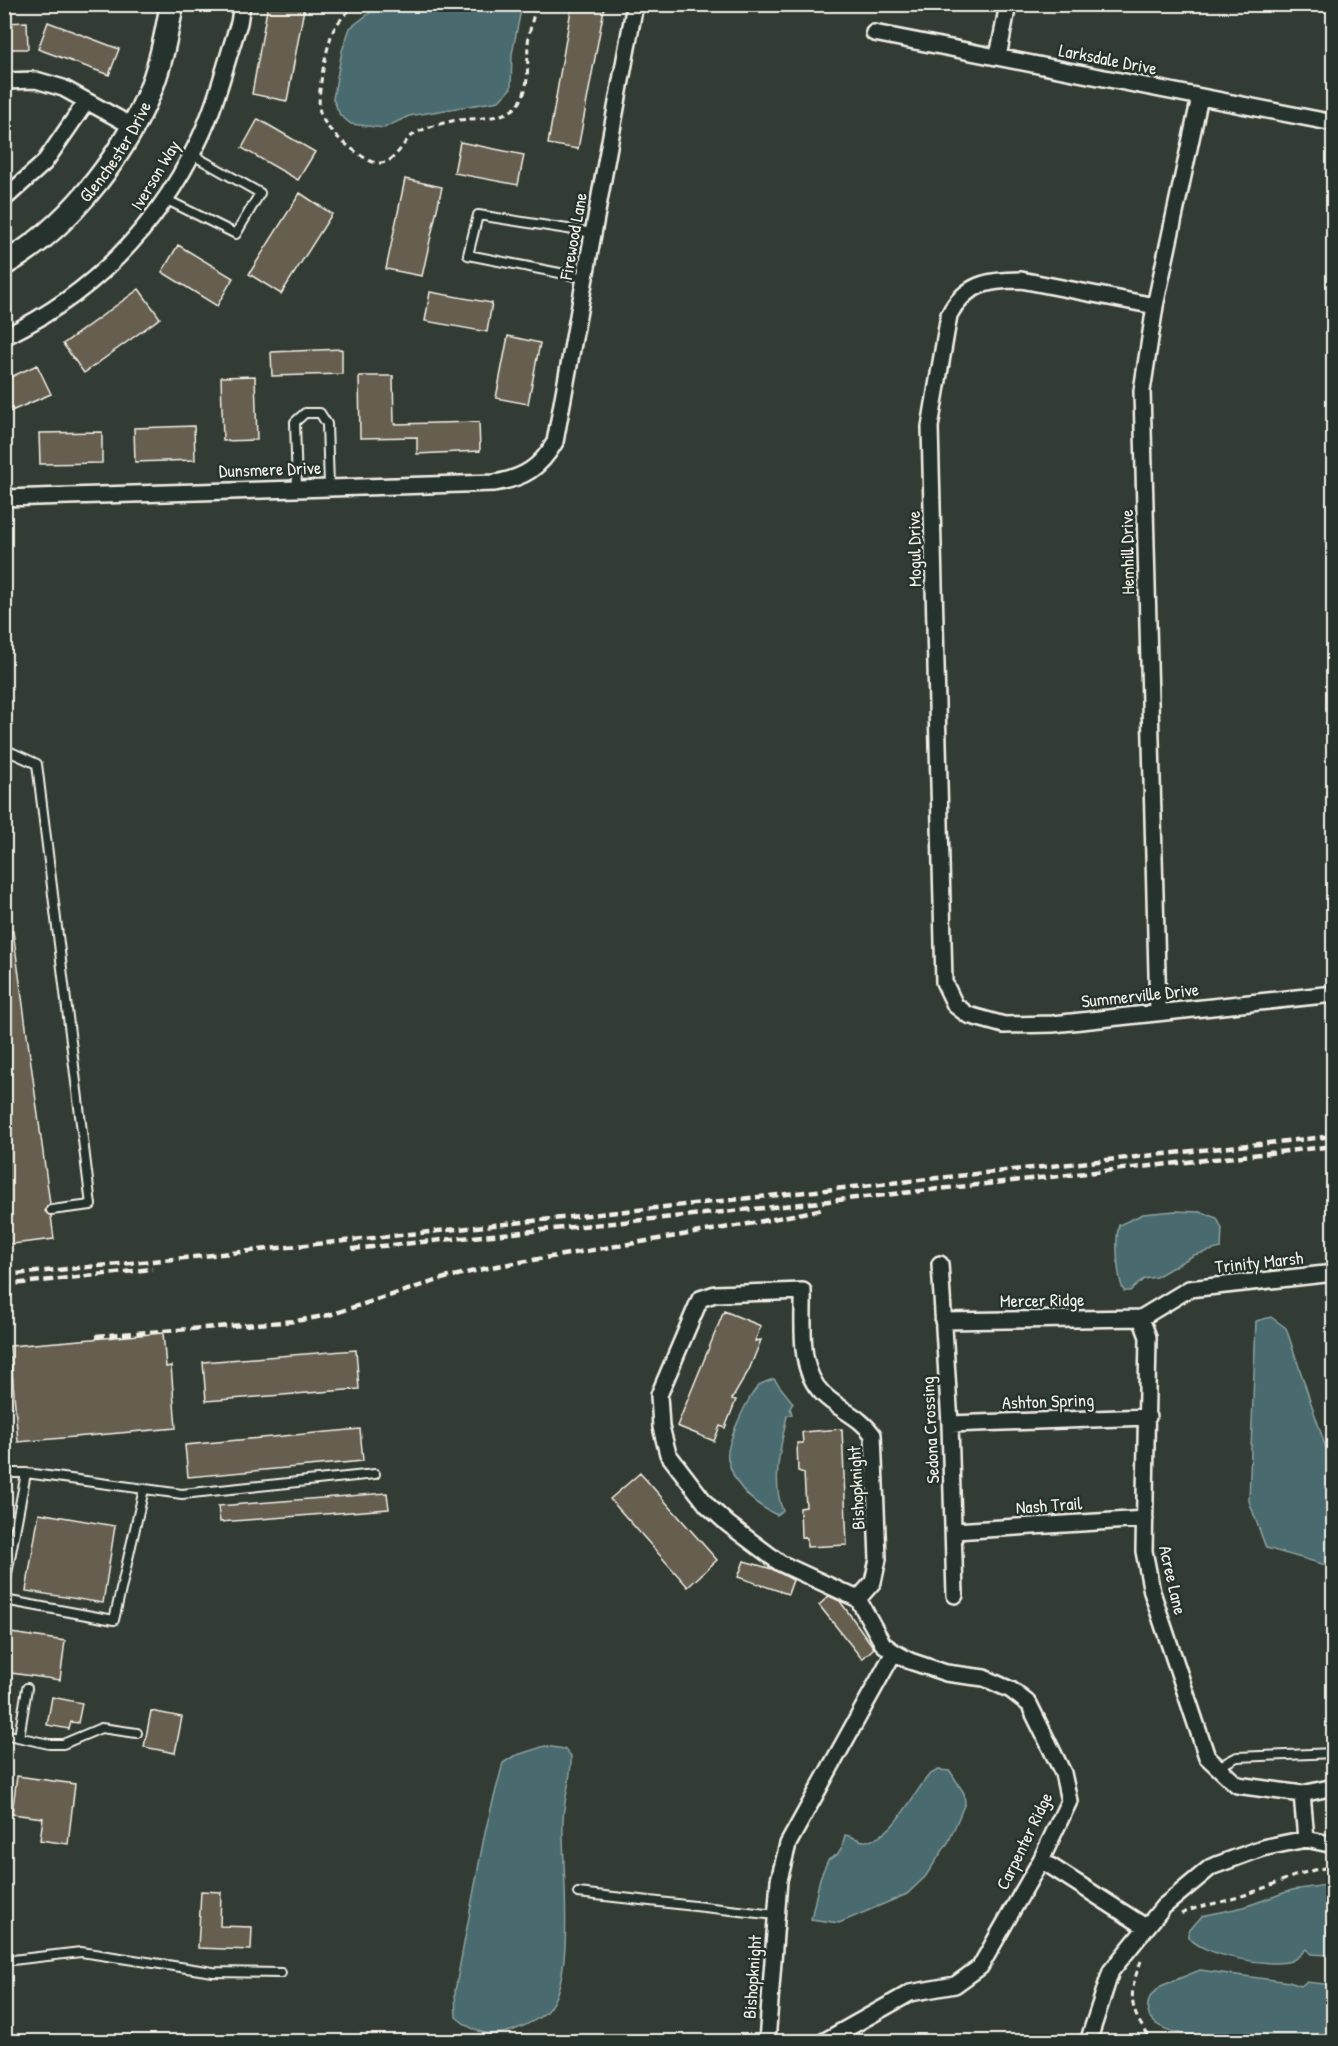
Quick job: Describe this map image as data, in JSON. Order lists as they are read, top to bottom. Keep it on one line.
{"streets":{"street":["Larksdale Drive","Glenchester Drive","Iverson Way","Firewood Lane","Dunsmere Drive","Mogul Drive","Hemhill Drive","Summerville Drive","Trinity Marsh","Mercer Ridge","Ashton Spring","Sedona Crossing","Bishopknight","Nash Trail","Acree Lane","Carpenter Ridge"]},"crossings":[["Larksdale Drive","Hemhill Drive"],["Firewood Lane","Dunsmere Drive"],["Mogul Drive","Hemhill Drive"],["Mogul Drive","Summerville Drive"],["Hemhill Drive","Summerville Drive"],["Trinity Marsh","Mercer Ridge"],["Trinity Marsh","Acree Lane"],["Mercer Ridge","Sedona Crossing"],["Mercer Ridge","Acree Lane"],["Ashton Spring","Sedona Crossing"],["Ashton Spring","Acree Lane"],["Sedona Crossing","Nash Trail"],["Bishopknight","Carpenter Ridge"],["Nash Trail","Acree Lane"]]}
